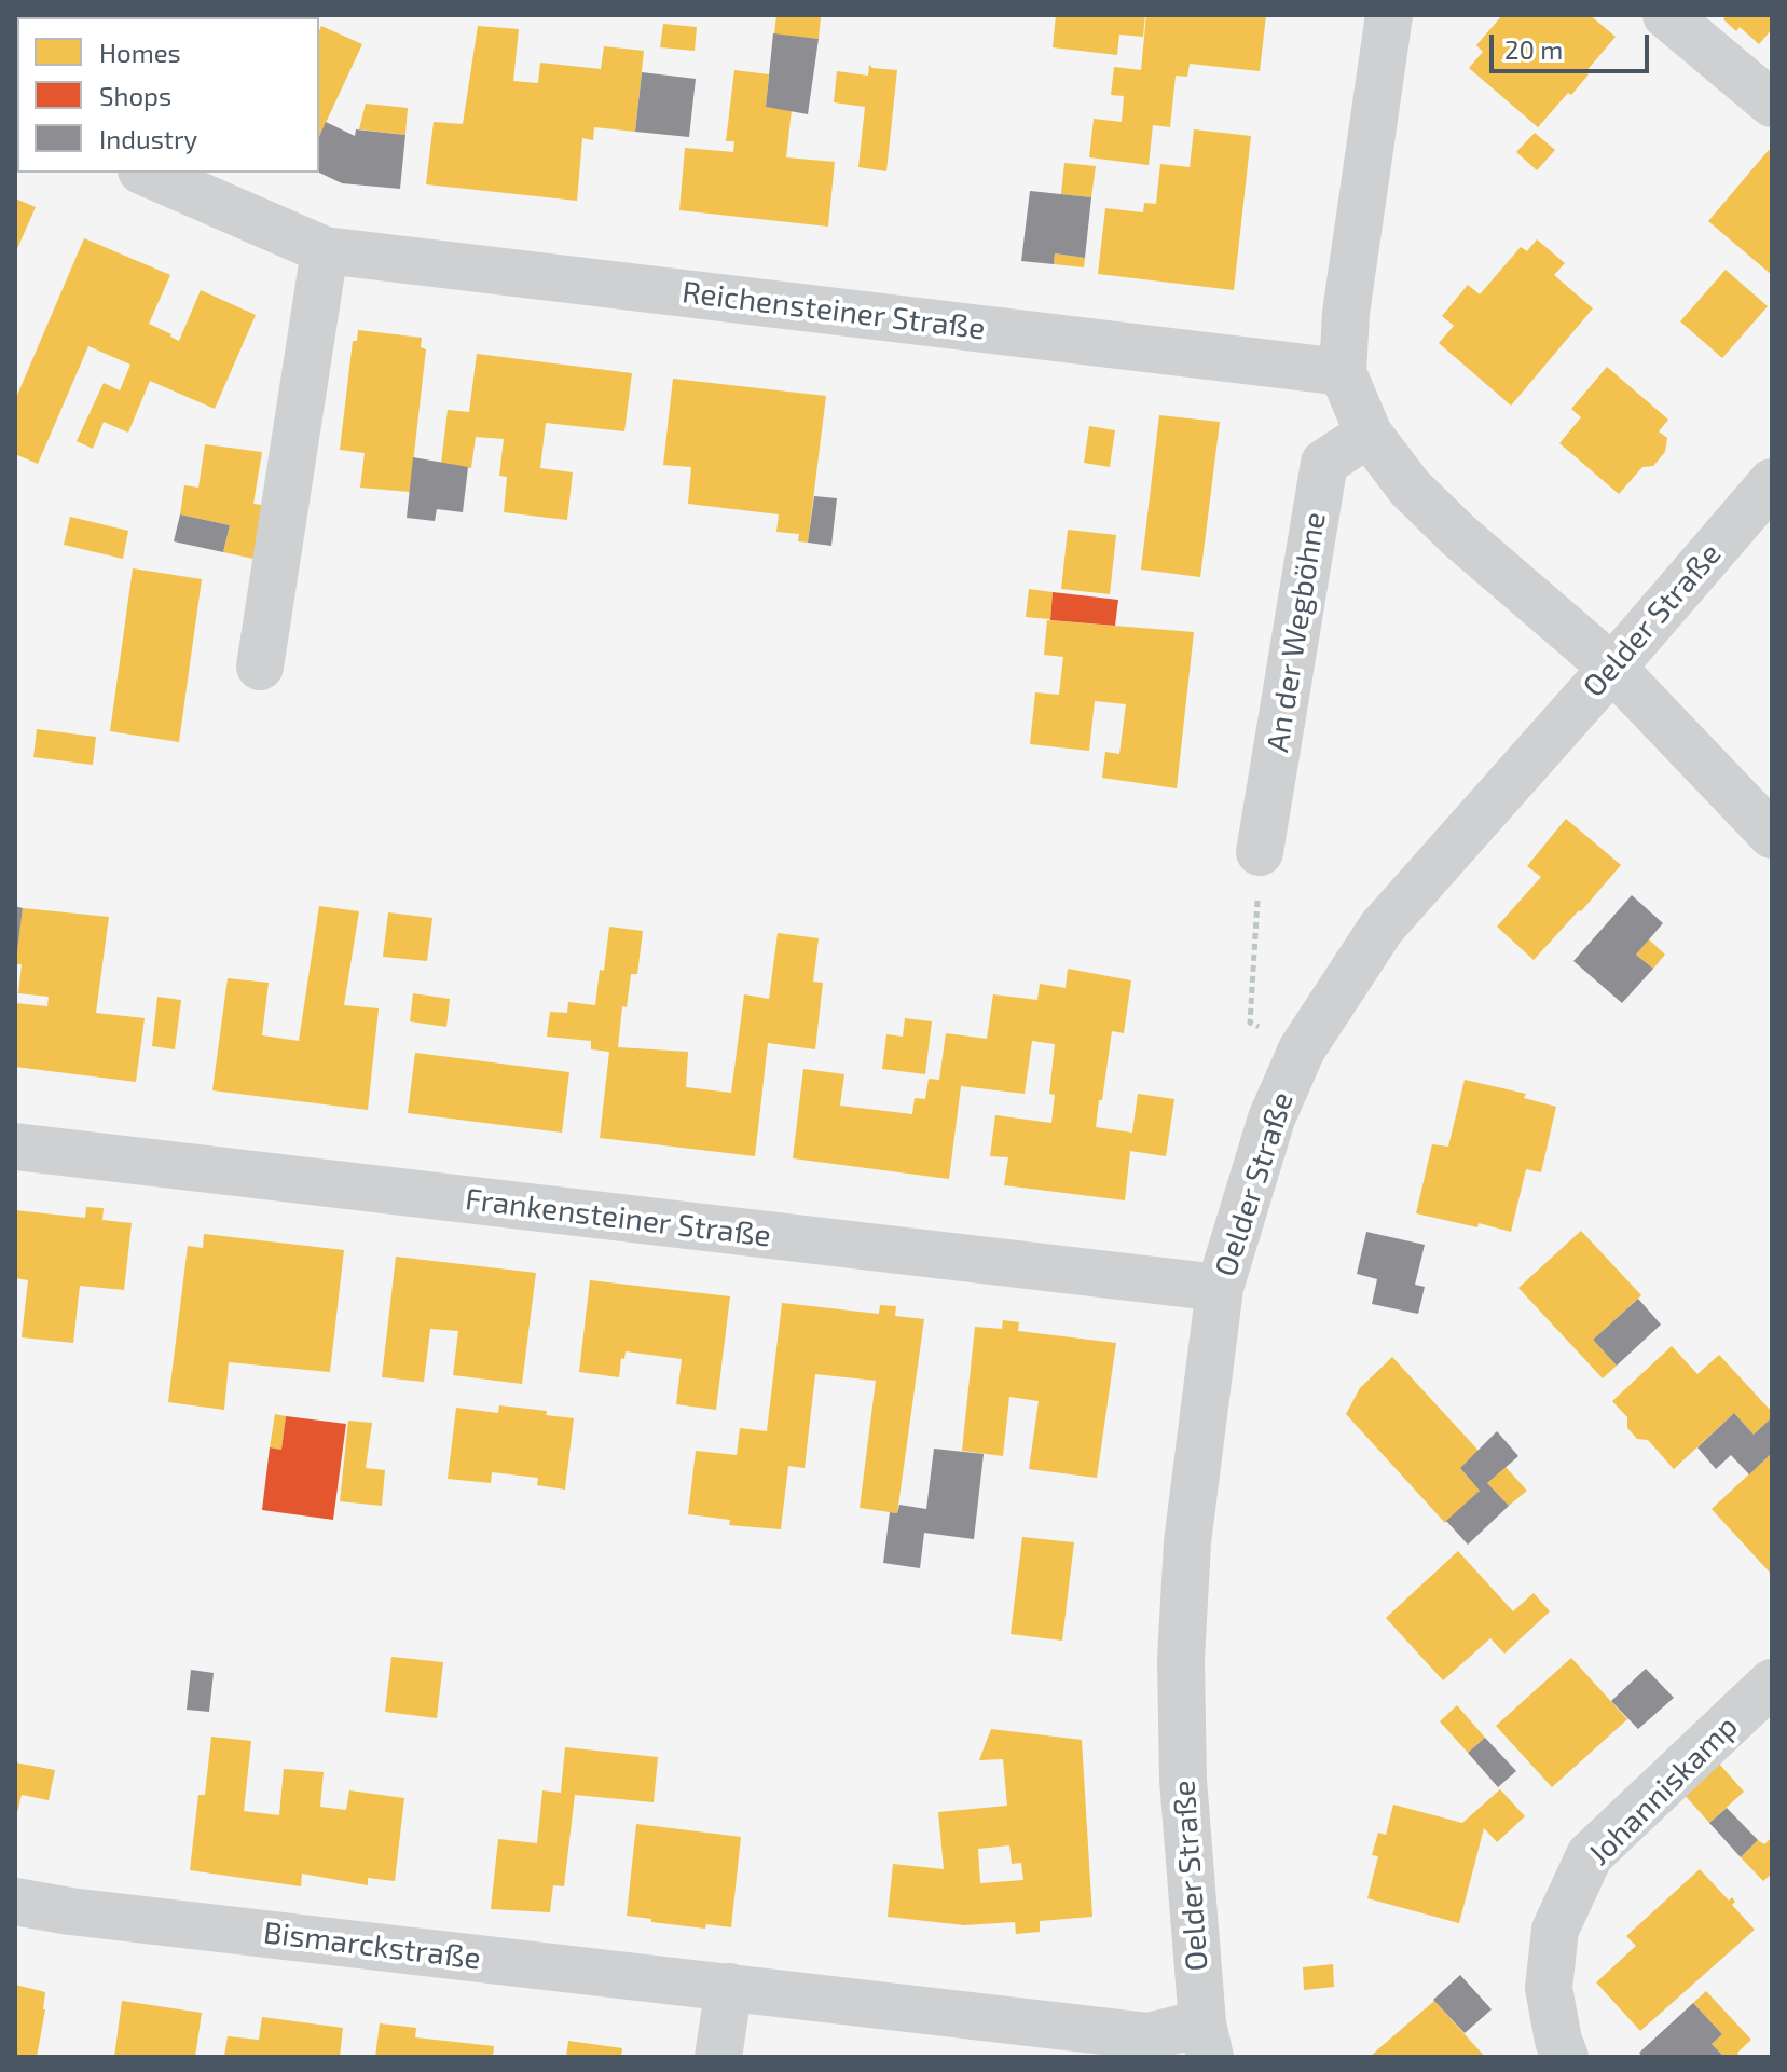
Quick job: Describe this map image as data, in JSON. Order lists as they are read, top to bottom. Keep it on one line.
{"streets":{"street":["Reichensteiner Straße","Oelder Straße","An der Wegböhne","Frankensteiner Straße","Johanniskamp","Bismarckstraße"]},"crossings":[["Oelder Straße","Frankensteiner Straße"],["Oelder Straße","Bismarckstraße"]],"legend":["Homes","Shops","Industry"],"scale_bar":"20 m"}
